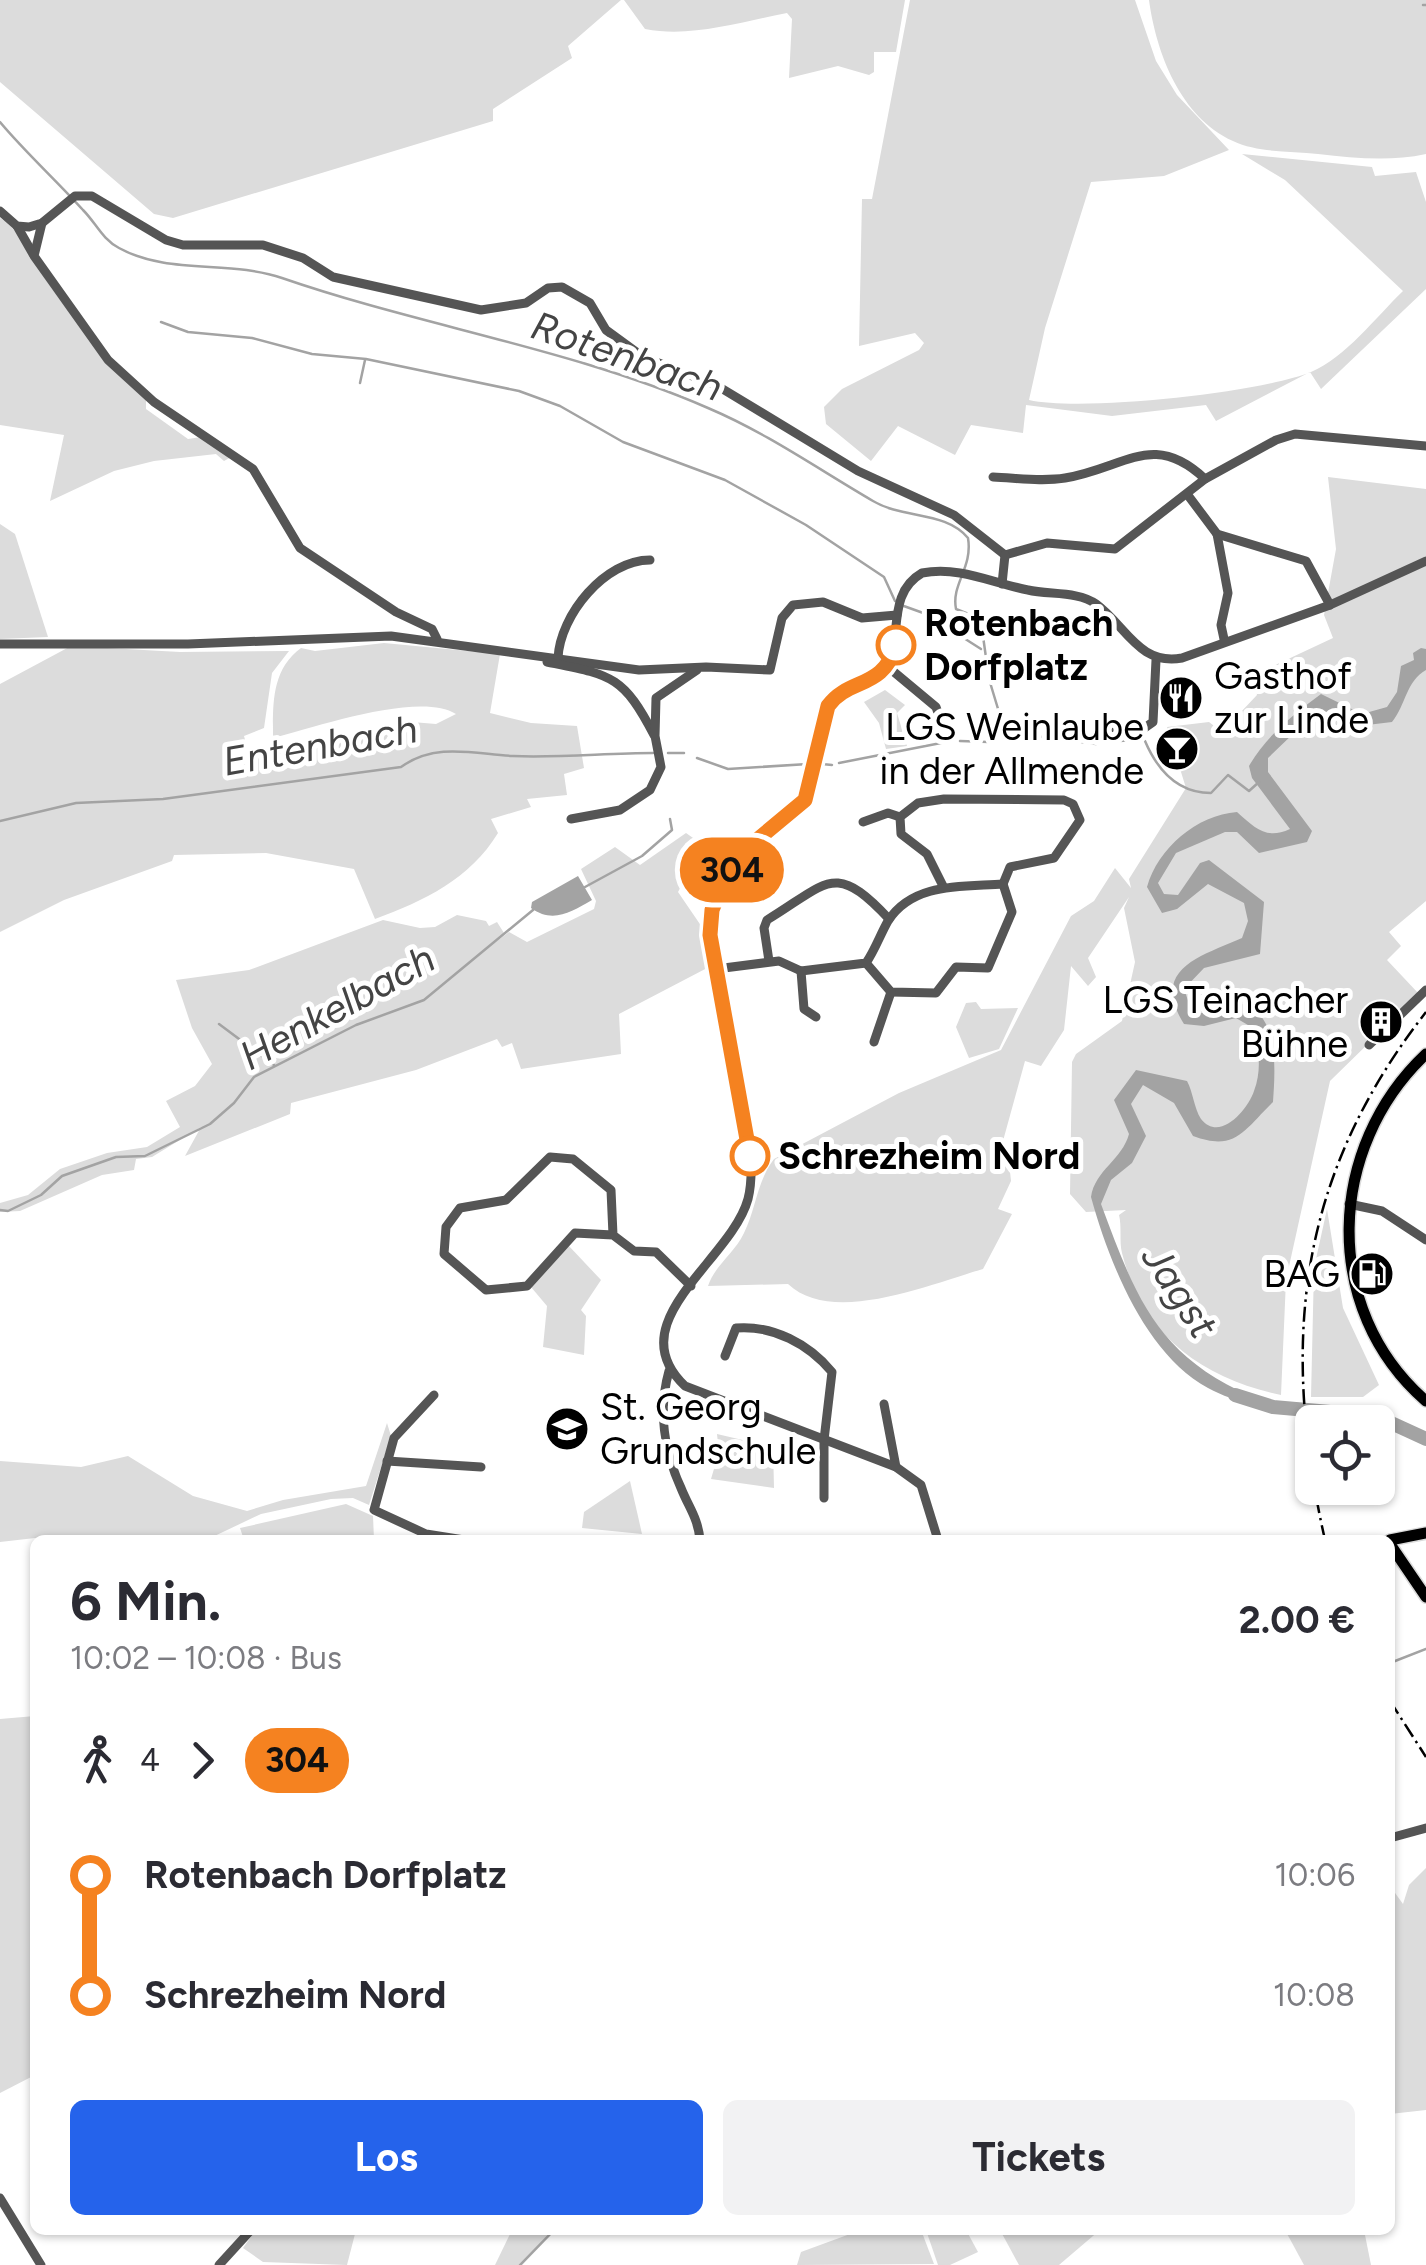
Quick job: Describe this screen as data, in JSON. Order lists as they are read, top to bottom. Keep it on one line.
{"water":["Rotenbach","Entenbach","Henkelbach","Jagst"],"places":{"other":["Rotenbach Dorfplatz","Schrezheim Nord"],"restaurant":["Gasthof zur Linde"],"bar":["LGS Weinlaube in der Allmende"],"building":["LGS Teinacher Bühne"],"fuel station":["BAG"],"school or university":["St. Georg Grundschule"]},"lines":["bus line 304"],"page":{"on_map":"304","heading":["6 Min.","10:02 – 10:08 · Bus","2.00 €"],"legs":["4","304"],"list":[{"name":"Rotenbach Dorfplatz","value":"10:06"},{"name":"Schrezheim Nord","value":"10:08"}],"buttons":["Los","Tickets"]}}
